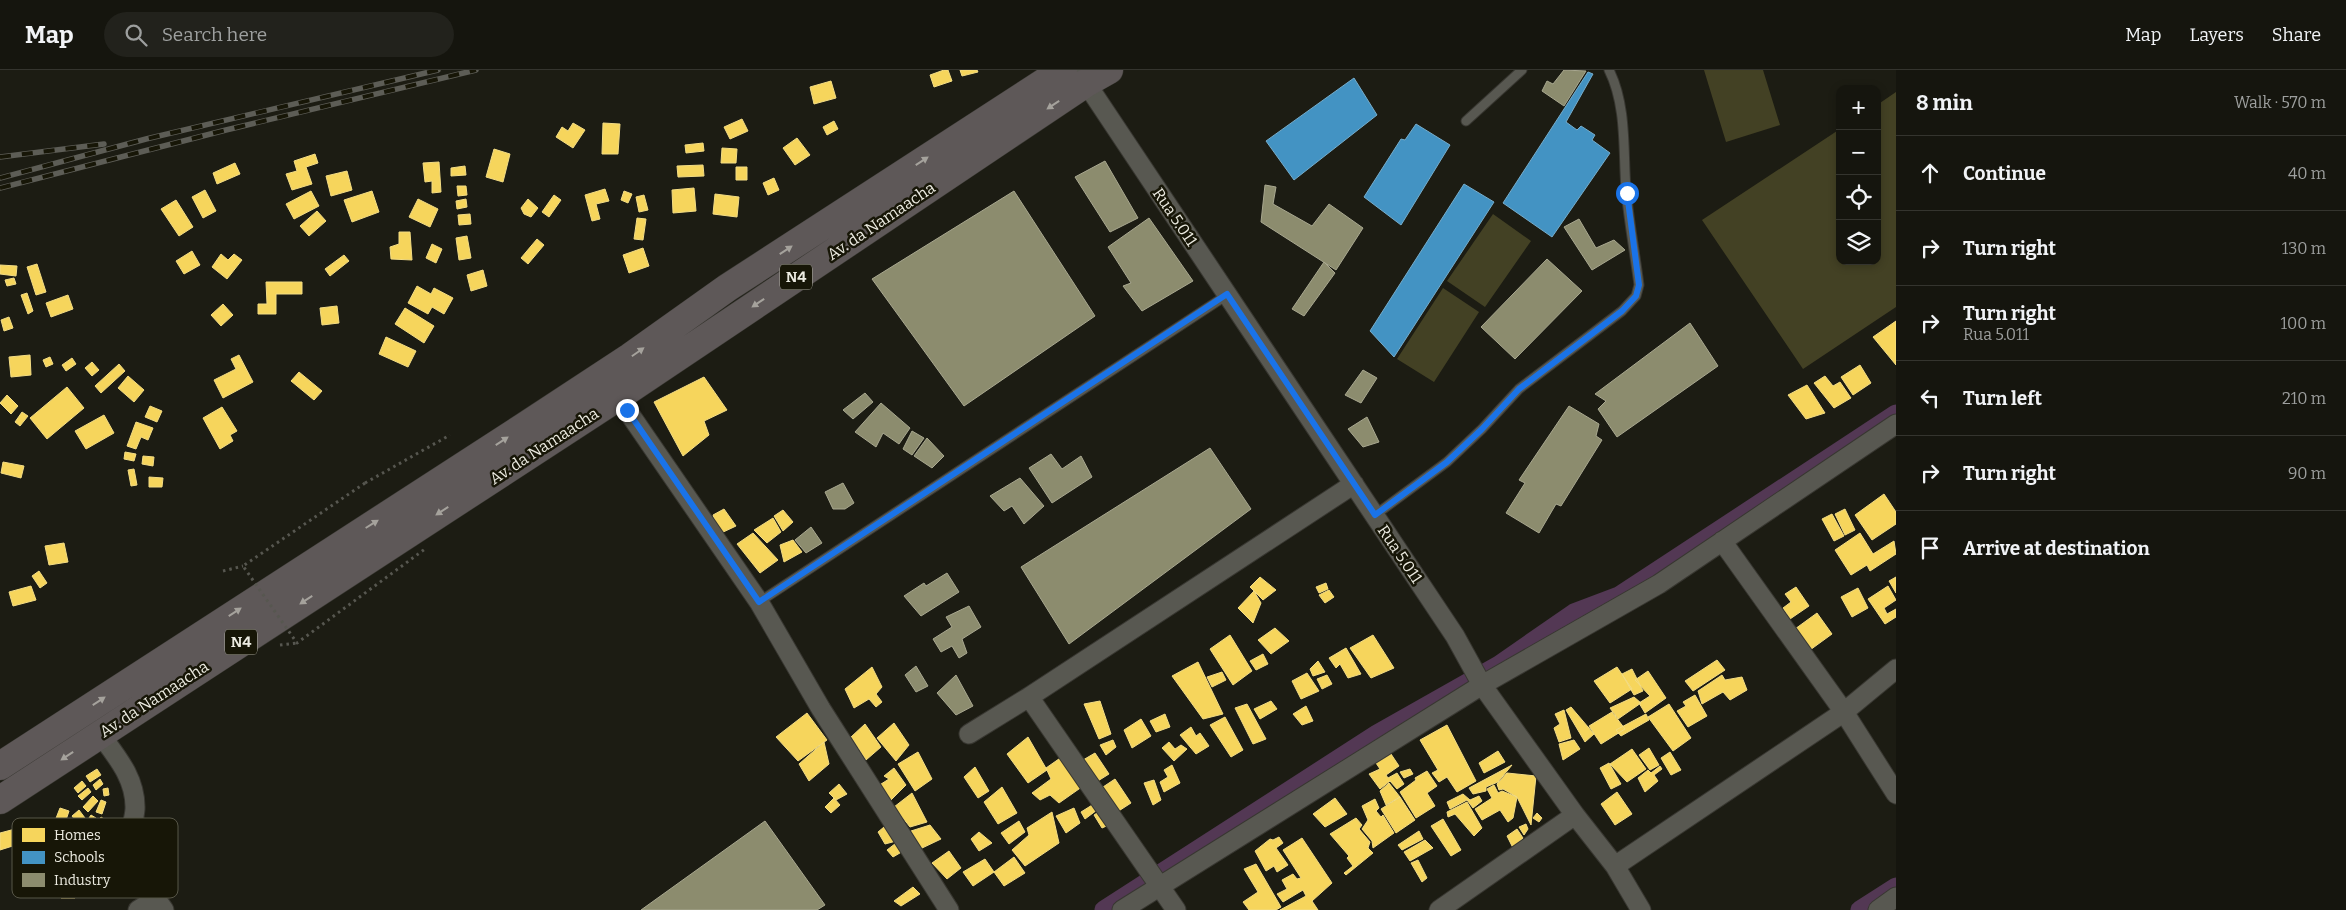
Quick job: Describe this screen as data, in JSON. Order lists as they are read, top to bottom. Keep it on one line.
{"streets":{"highway":["Av. da Namaacha","N4"],"street":["Rua 5.011"]},"crossings":[["Rua 5.011","Av. da Namaacha"]],"legend":["Homes","Schools","Industry"],"page":{"header":"Map","search":"Search here","nav":["Map","Layers","Share"],"heading":["8 min","Walk · 570 m"],"map_buttons":["+","−"],"list":[["Continue","40 m"],["Turn right","130 m"],["Turn right","Rua 5.011","100 m"],["Turn left","210 m"],["Turn right","90 m"],"Arrive at destination"]}}
